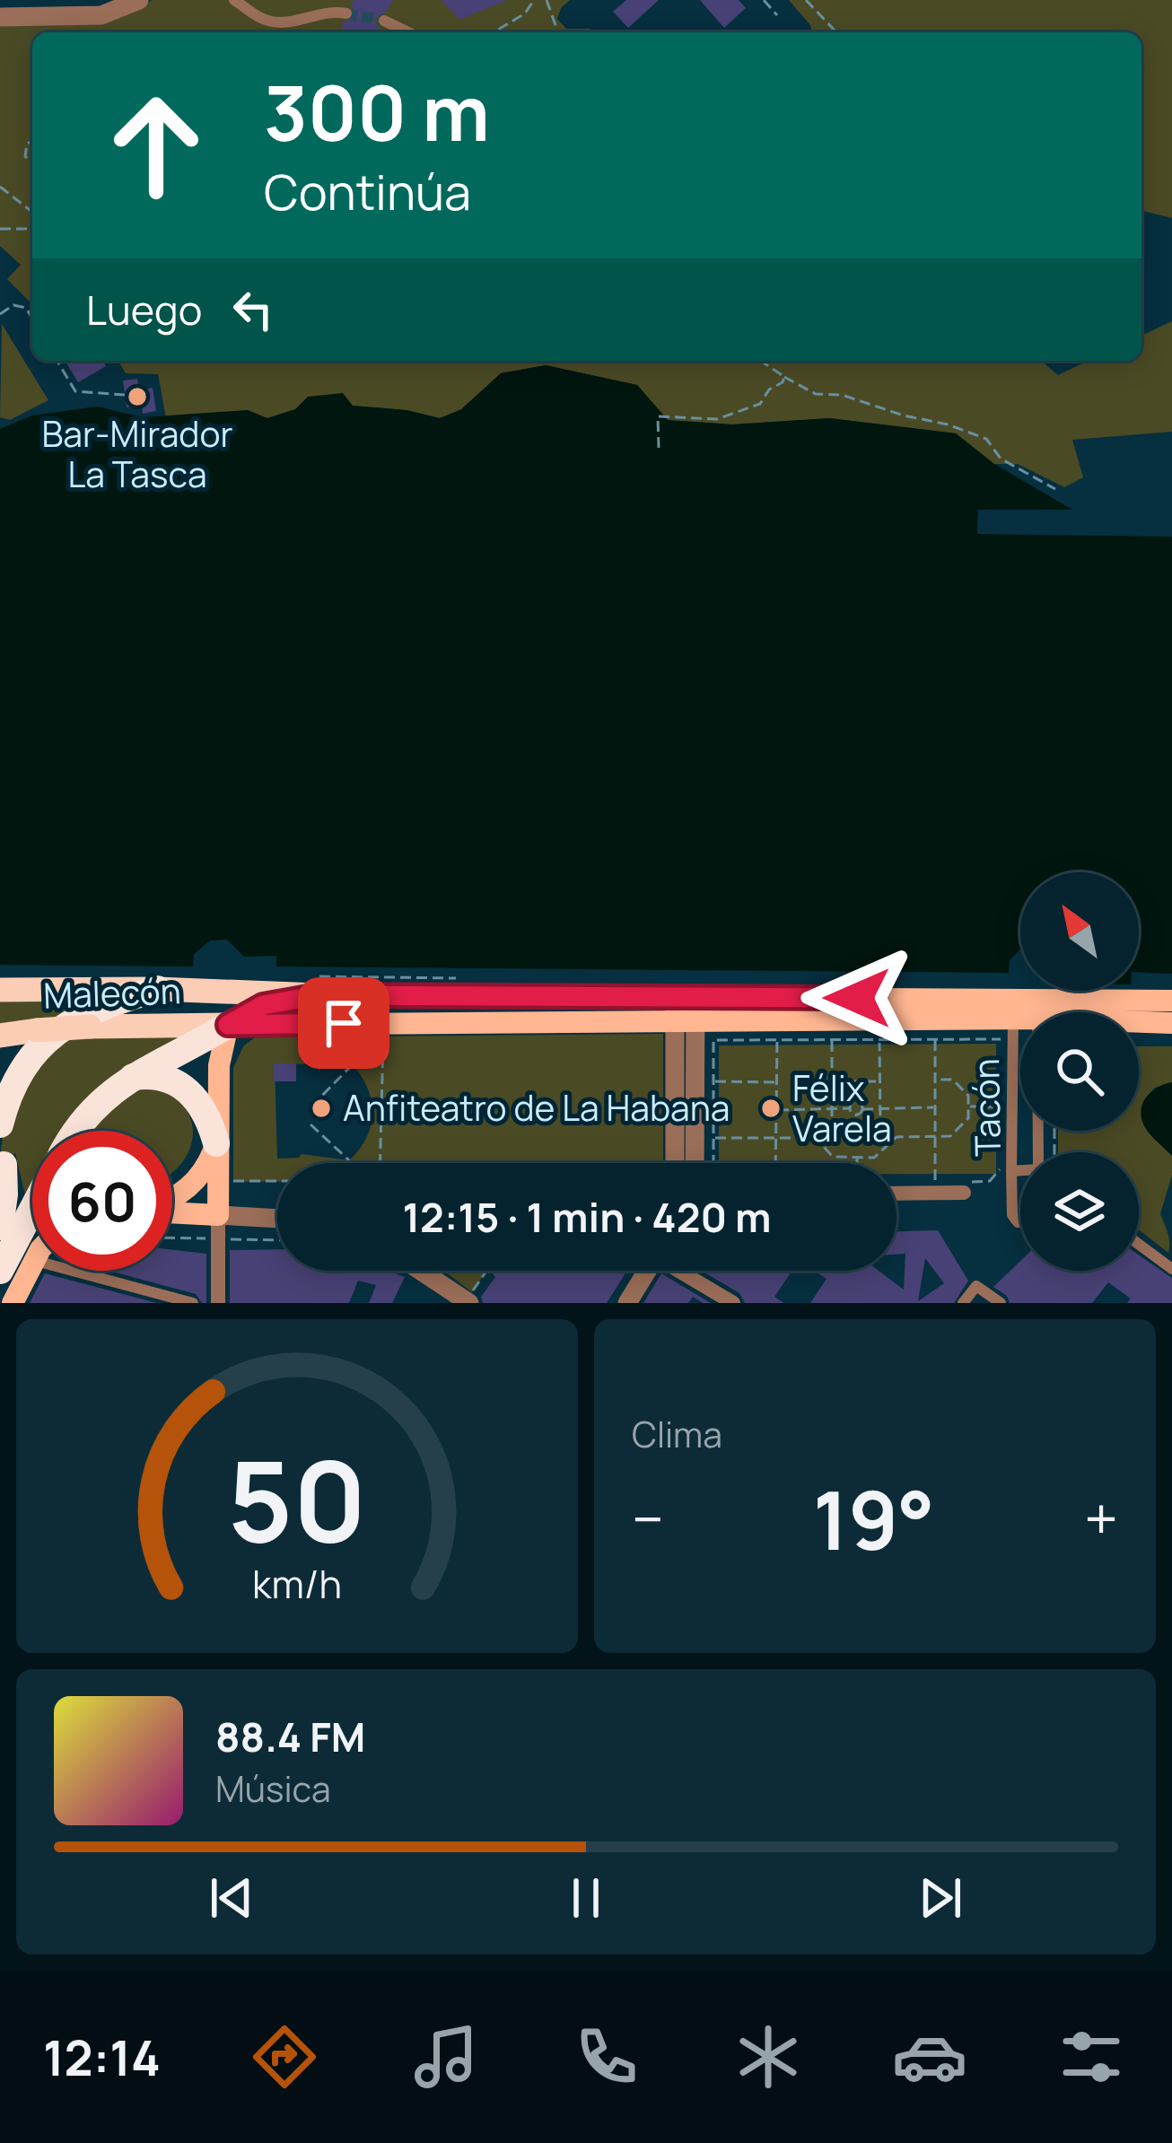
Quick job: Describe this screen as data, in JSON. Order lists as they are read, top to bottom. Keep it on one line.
{"streets":{"highway":["Malecón"],"street":["Tacón"]},"places":["Bar-Mirador La Tasca","Anfiteatro de La Habana","Félix Varela"],"north":"top left","page":{"turn":["300 m","Continúa"],"then":"Luego","limit":"60","trip":"12:15 · 1 min · 420 m","tile":"Clima","heat":["−","19°","+"],"song":["88.4 FM","Música"],"tabs":"12:14","gauge":["50","km/h"]}}
